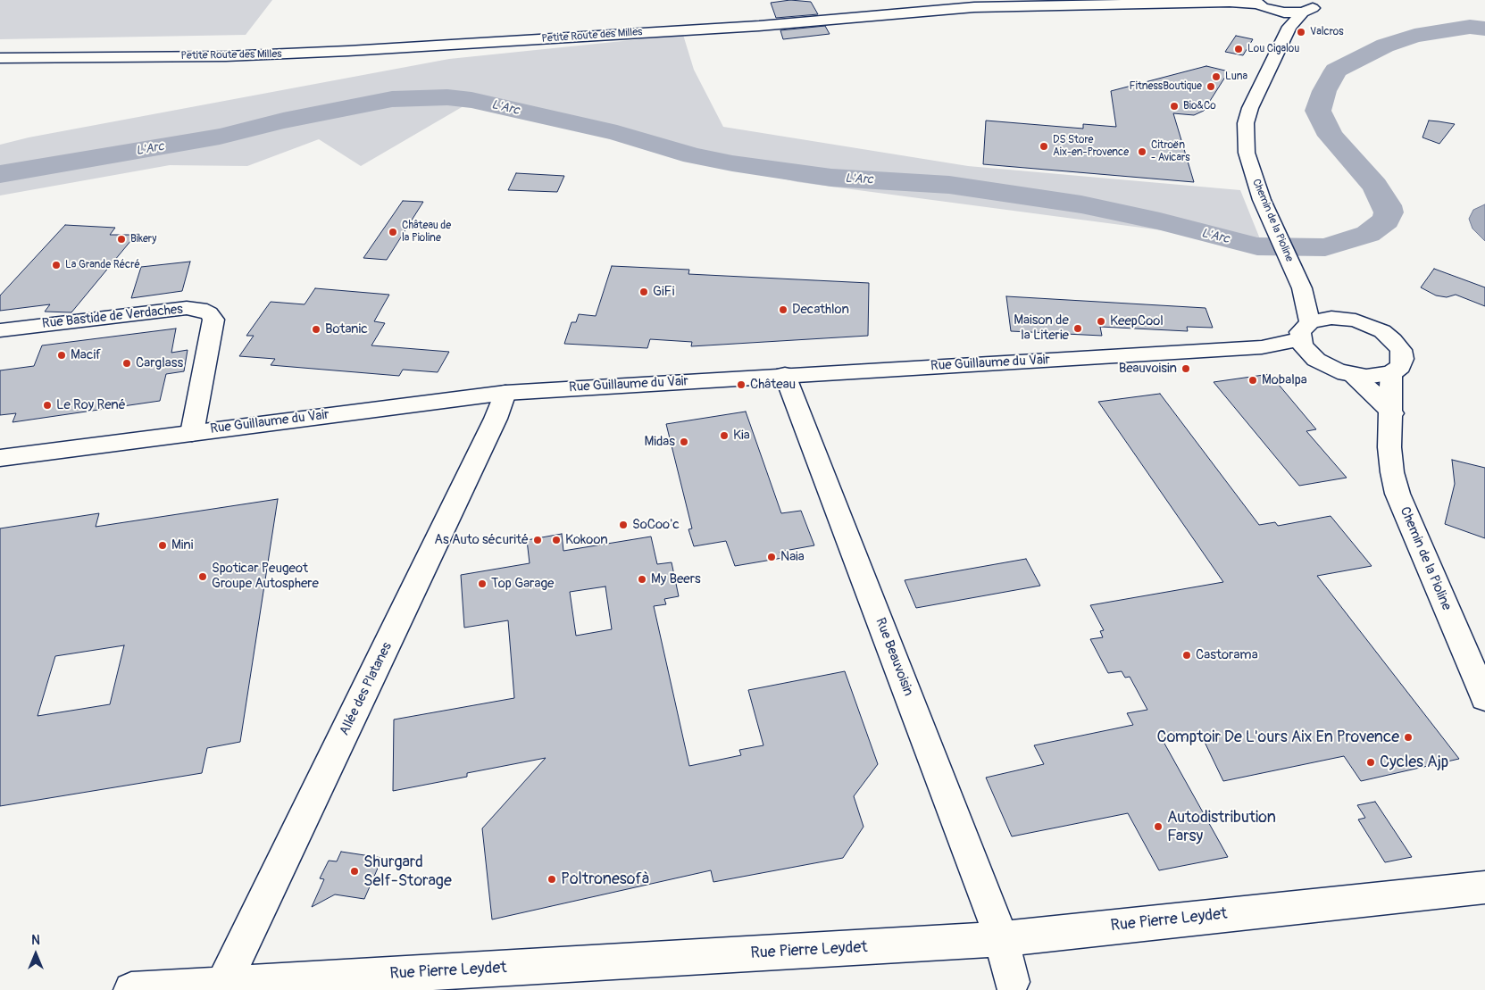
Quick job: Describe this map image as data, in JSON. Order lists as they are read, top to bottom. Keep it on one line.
{"streets":{"main road":["Petite Route des Milles","Chemin de la Pioline","Rue Bastide de Verdaches","Rue Guillaume du Vair","Rue Beauvoisin","Allée des Platanes","Rue Pierre Leydet"]},"crossings":[["Chemin de la Pioline","Rue Guillaume du Vair"],["Rue Bastide de Verdaches","Rue Guillaume du Vair"],["Rue Guillaume du Vair","Rue Beauvoisin"],["Rue Guillaume du Vair","Allée des Platanes"],["Rue Beauvoisin","Rue Pierre Leydet"],["Allée des Platanes","Rue Pierre Leydet"]],"water":["L'Arc"],"places":["Valcros","Lou Cigalou","Luna","FitnessBoutique","Bio&Co","DS Store Aix-en-Provence","Citroën - Avicars","Château de la Pioline","Bikery","La Grande Récré","GiFi","Decathlon","KeepCool","Maison de la Literie","Botanic","Macif","Carglass","Beauvoisin","Mobalpa","Château","Le Roy René","Kia","Midas","SoCoo'c","As Auto sécurité","Kokoon","Mini","Naia","Spoticar Peugeot Groupe Autosphere","My Beers","Top Garage","Castorama","Comptoir De L'ours Aix En Provence","Cycles Ajp","Autodistribution Farsy","Shurgard Self-Storage","Poltronesofà"],"north":"top"}
